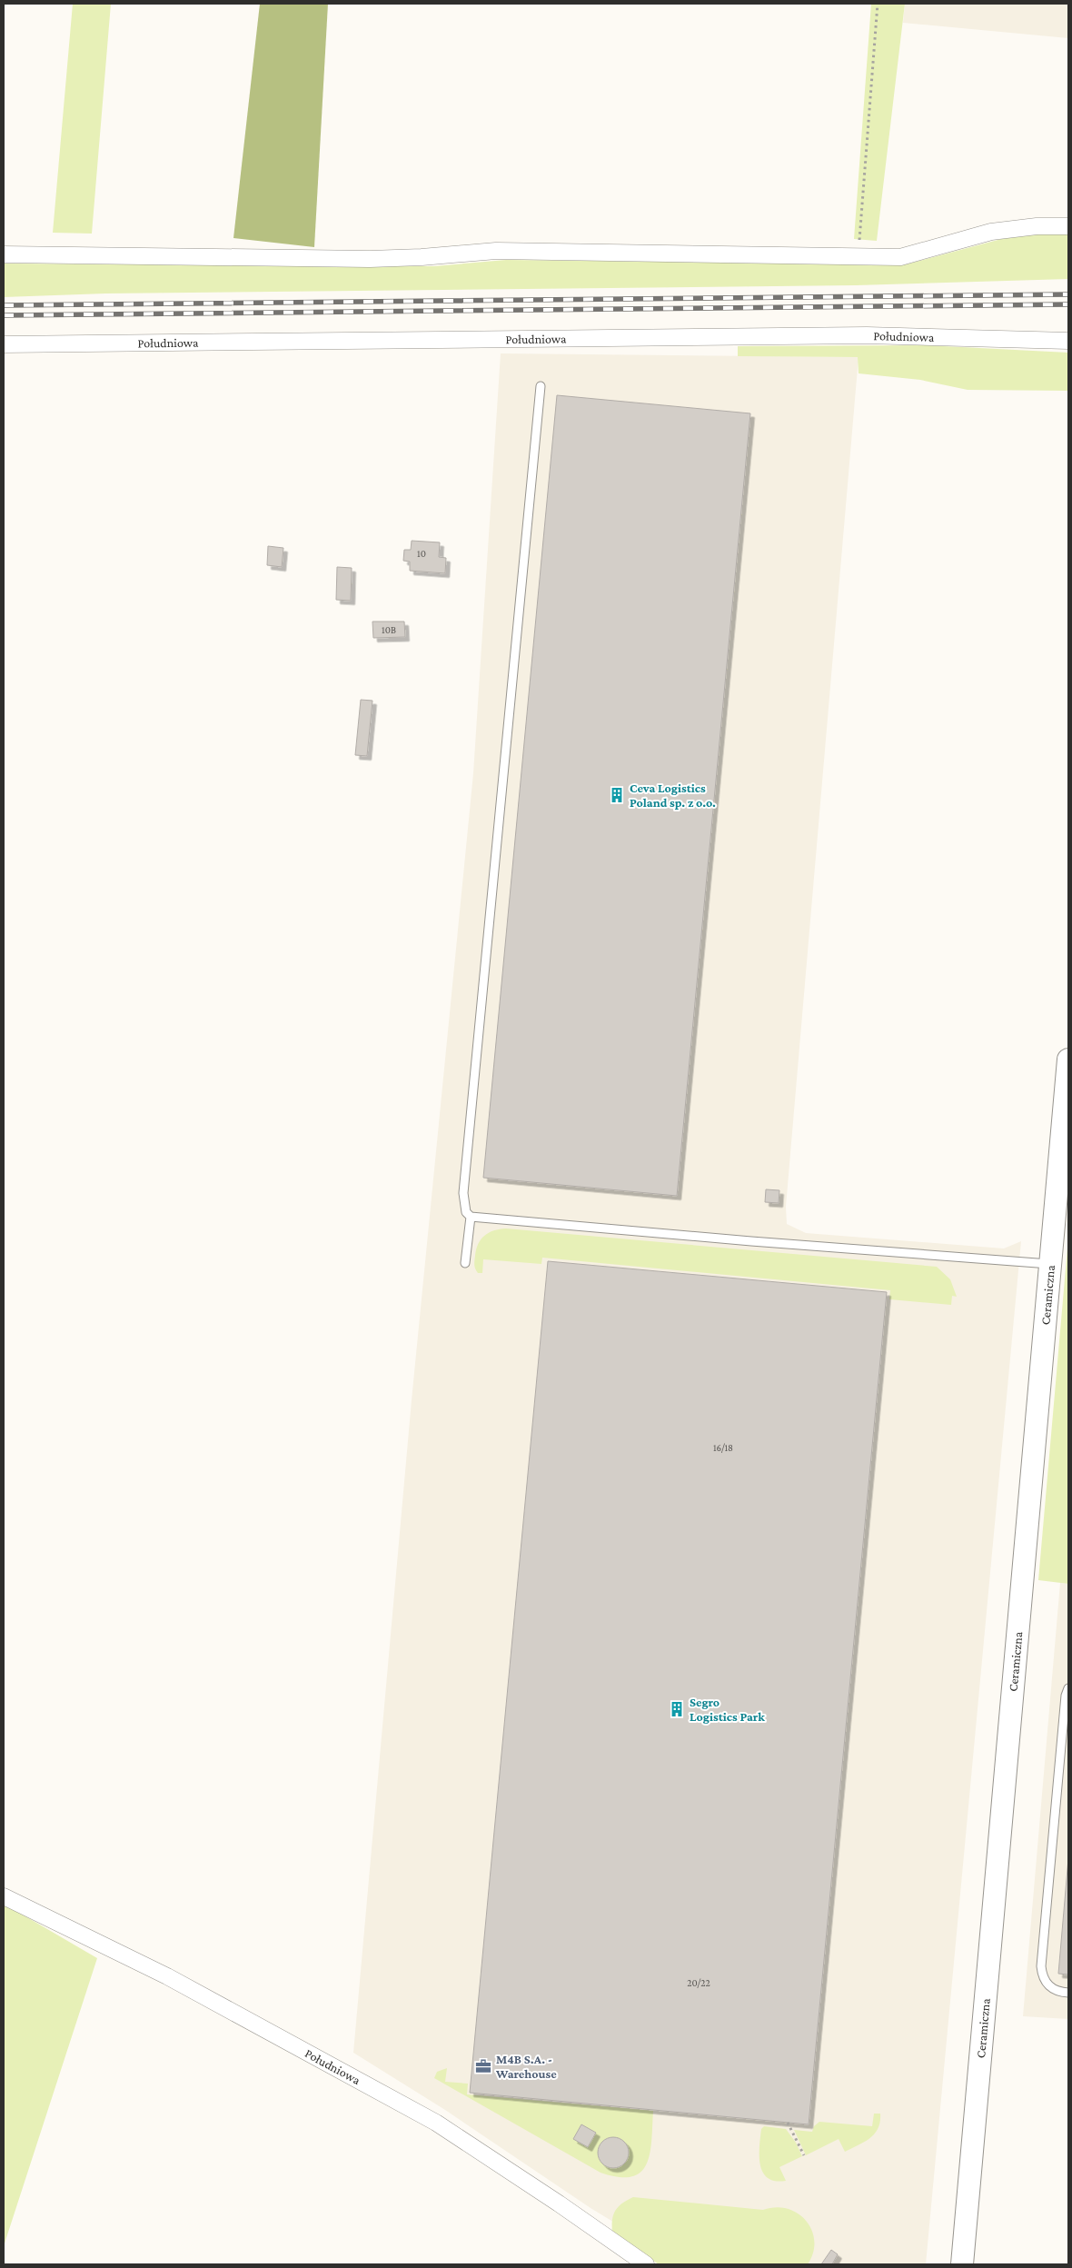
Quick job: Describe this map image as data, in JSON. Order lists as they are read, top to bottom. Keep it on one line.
{"streets":{"main road":["Ceramiczna"],"street":["Południowa"]},"places":{"building":["Ceva Logistics Poland sp. z o.o.","Segro Logistics Park"],"office":["M4B S.A. - Warehouse"]},"house_numbers":["10","10B","16/18","20/22"]}
